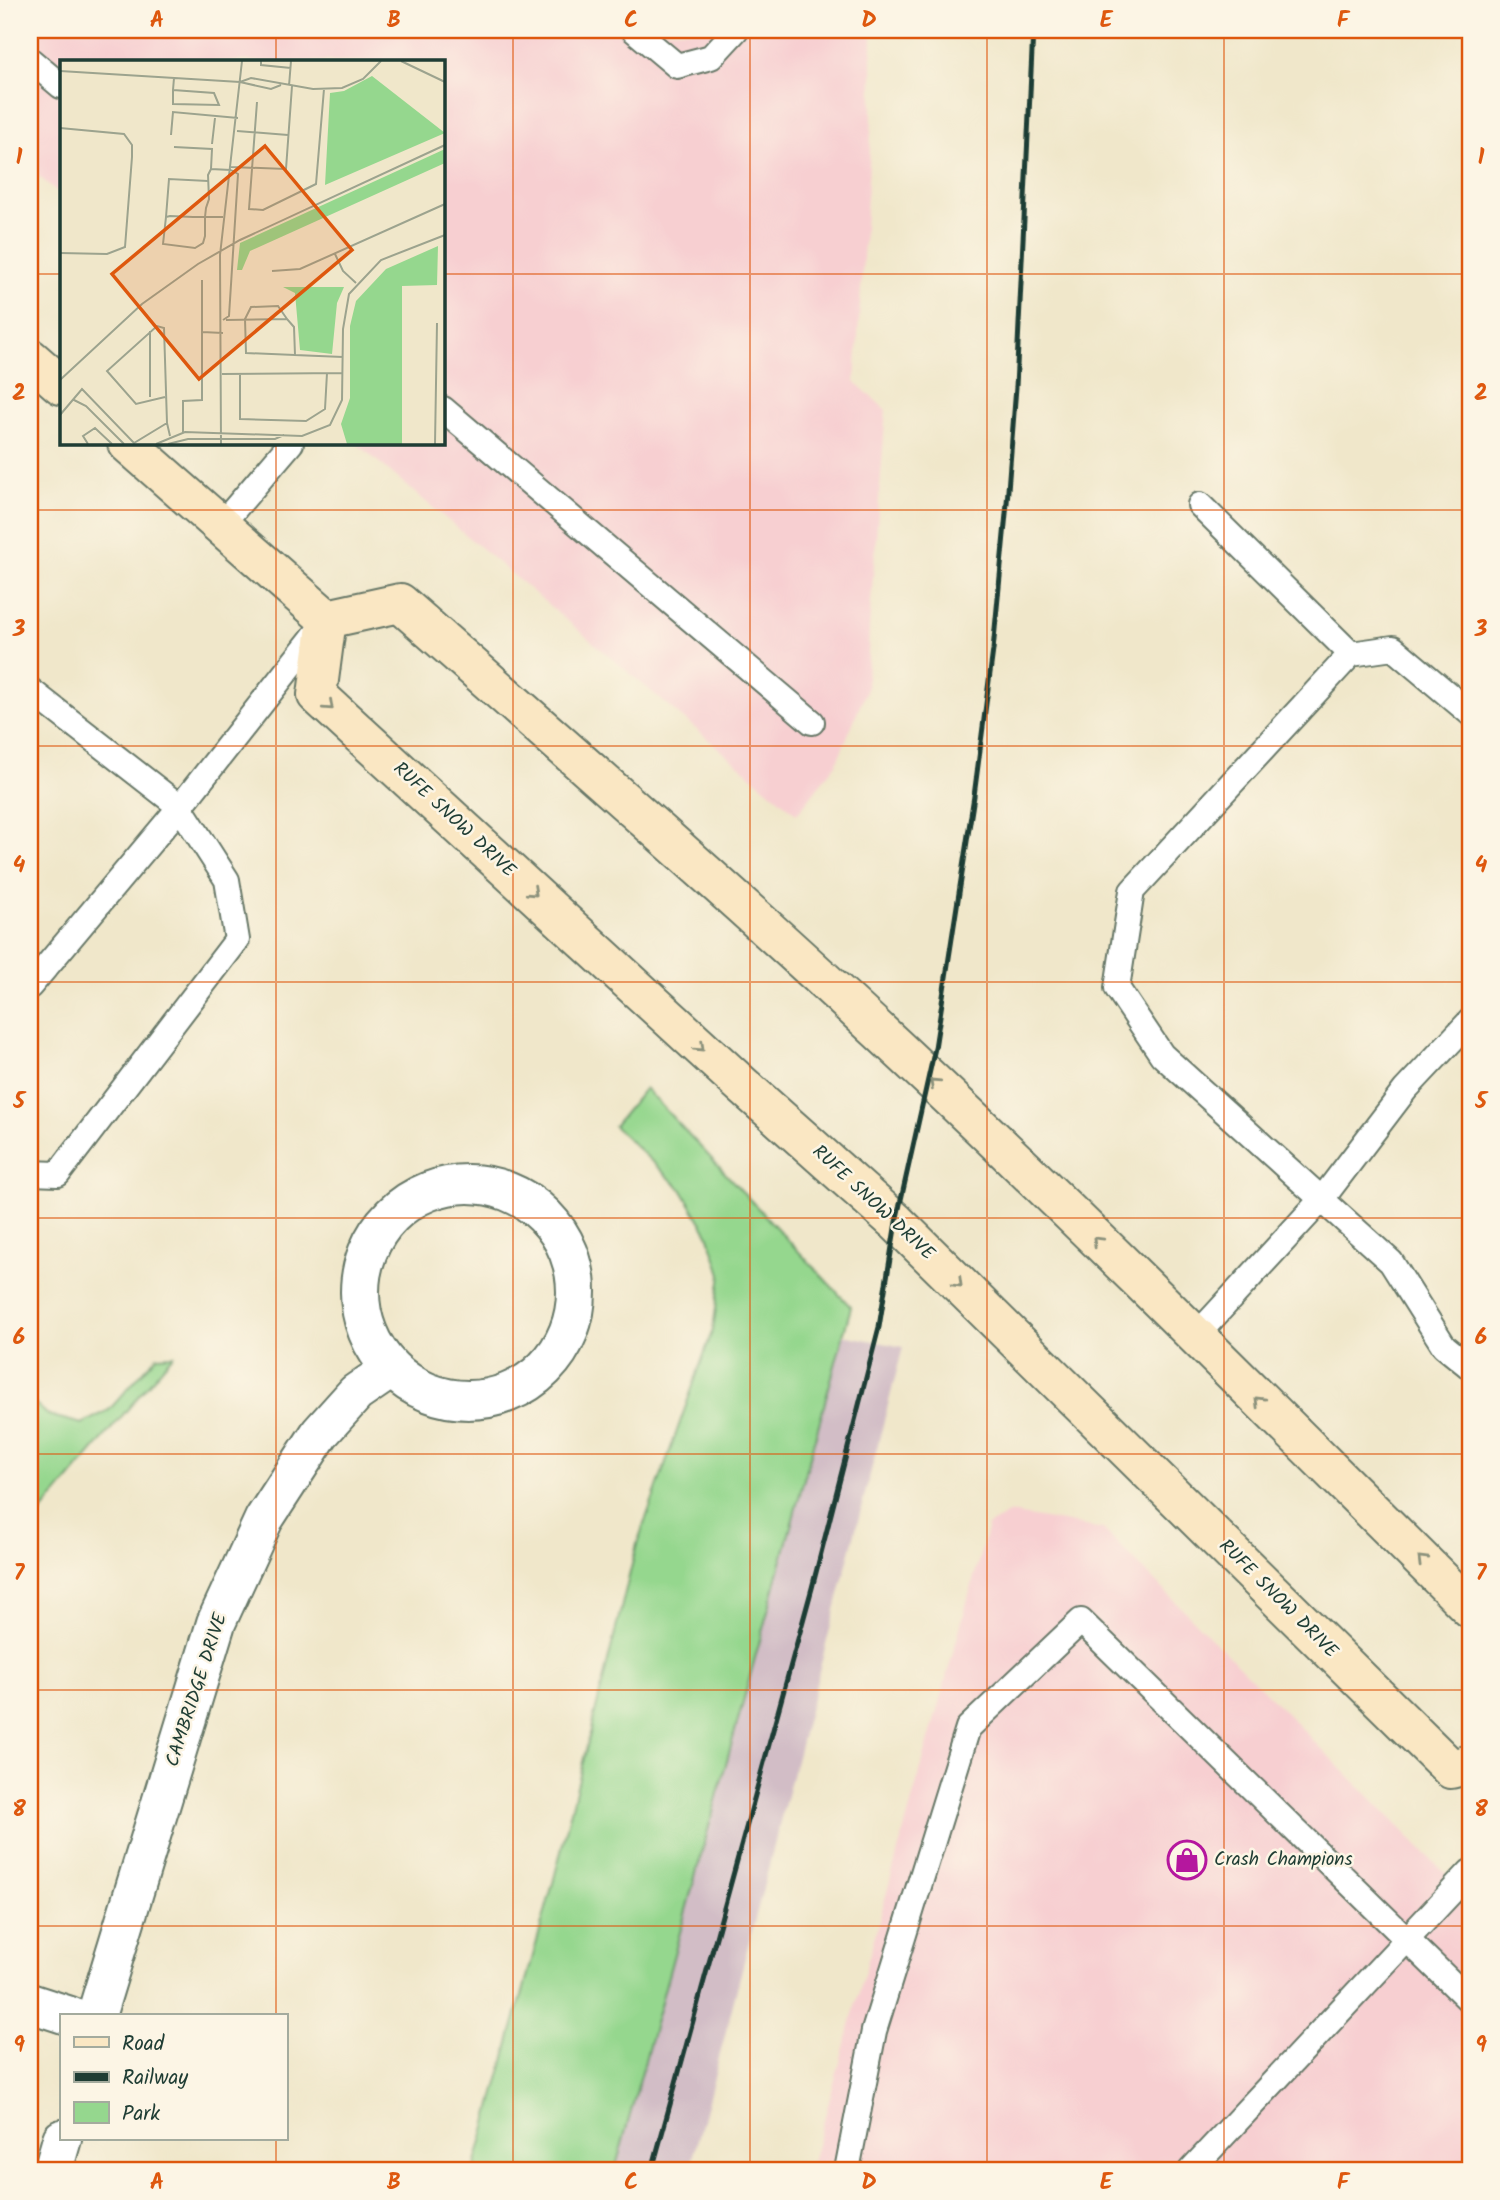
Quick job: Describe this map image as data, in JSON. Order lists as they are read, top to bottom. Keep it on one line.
{"streets":{"main road":["RUFE SNOW DRIVE"],"street":["CAMBRIDGE DRIVE"]},"places":{"shop":["Crash Champions"]},"legend":["Road","Railway","Park"],"grid":{"columns":["A","B","C","D","E","F"],"rows":["1","2","3","4","5","6","7","8","9"]}}
